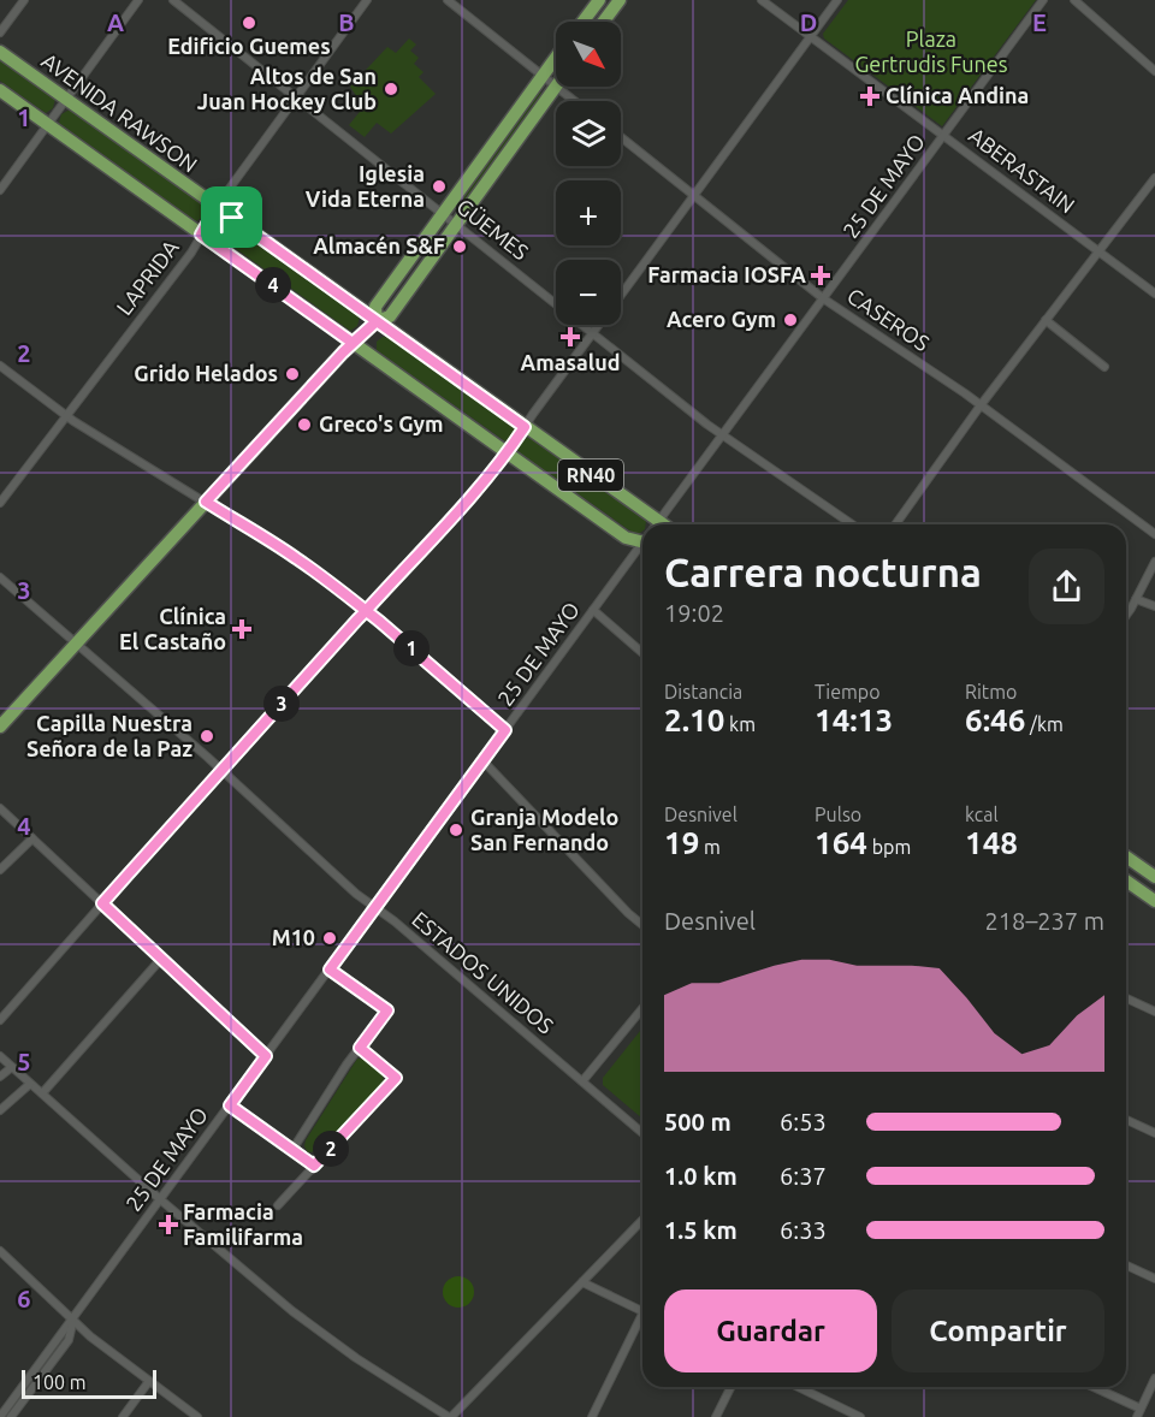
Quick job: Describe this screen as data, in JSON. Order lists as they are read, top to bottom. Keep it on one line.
{"streets":{"main road":["AVENIDA RAWSON","RN40"],"street":["ABERASTAIN","25 DE MAYO","GÜEMES","LAPRIDA","CASEROS","ESTADOS UNIDOS"]},"crossings":[["AVENIDA RAWSON","LAPRIDA"],["ABERASTAIN","25 DE MAYO"],["25 DE MAYO","GÜEMES"],["25 DE MAYO","CASEROS"],["25 DE MAYO","ESTADOS UNIDOS"],["GÜEMES","LAPRIDA"]],"parks":["Plaza Gertrudis Funes"],"places":{"other":["Edificio Guemes","Altos de San Juan Hockey Club","Iglesia Vida Eterna","Almacén S&F","Acero Gym","Grido Helados","Greco's Gym","Capilla Nuestra Señora de la Paz","Granja Modelo San Fernando","M10"],"health":["Clínica Andina","Farmacia IOSFA","Amasalud","Clínica El Castaño","Farmacia Familifarma"]},"scale_bar":"100 m","north":"bottom right","page":{"map_buttons":["+","−"],"pins":["4","1","3","2"],"heading":["Carrera nocturna","19:02"],"stats":[["Distancia","2.10 km"],["Tiempo","14:13"],["Ritmo","6:46 /km"],["Desnivel","19 m"],["Pulso","164 bpm"],["kcal","148"]],"chart":["Desnivel","218–237 m"],"list":[{"name":"500 m","note":"6:53"},{"name":"1.0 km","note":"6:37"},{"name":"1.5 km","note":"6:33"}],"buttons":["Guardar","Compartir"],"scale":"100 m"},"grid":{"columns":["A","B","D","E"],"rows":["1","2","3","4","5","6"]}}
